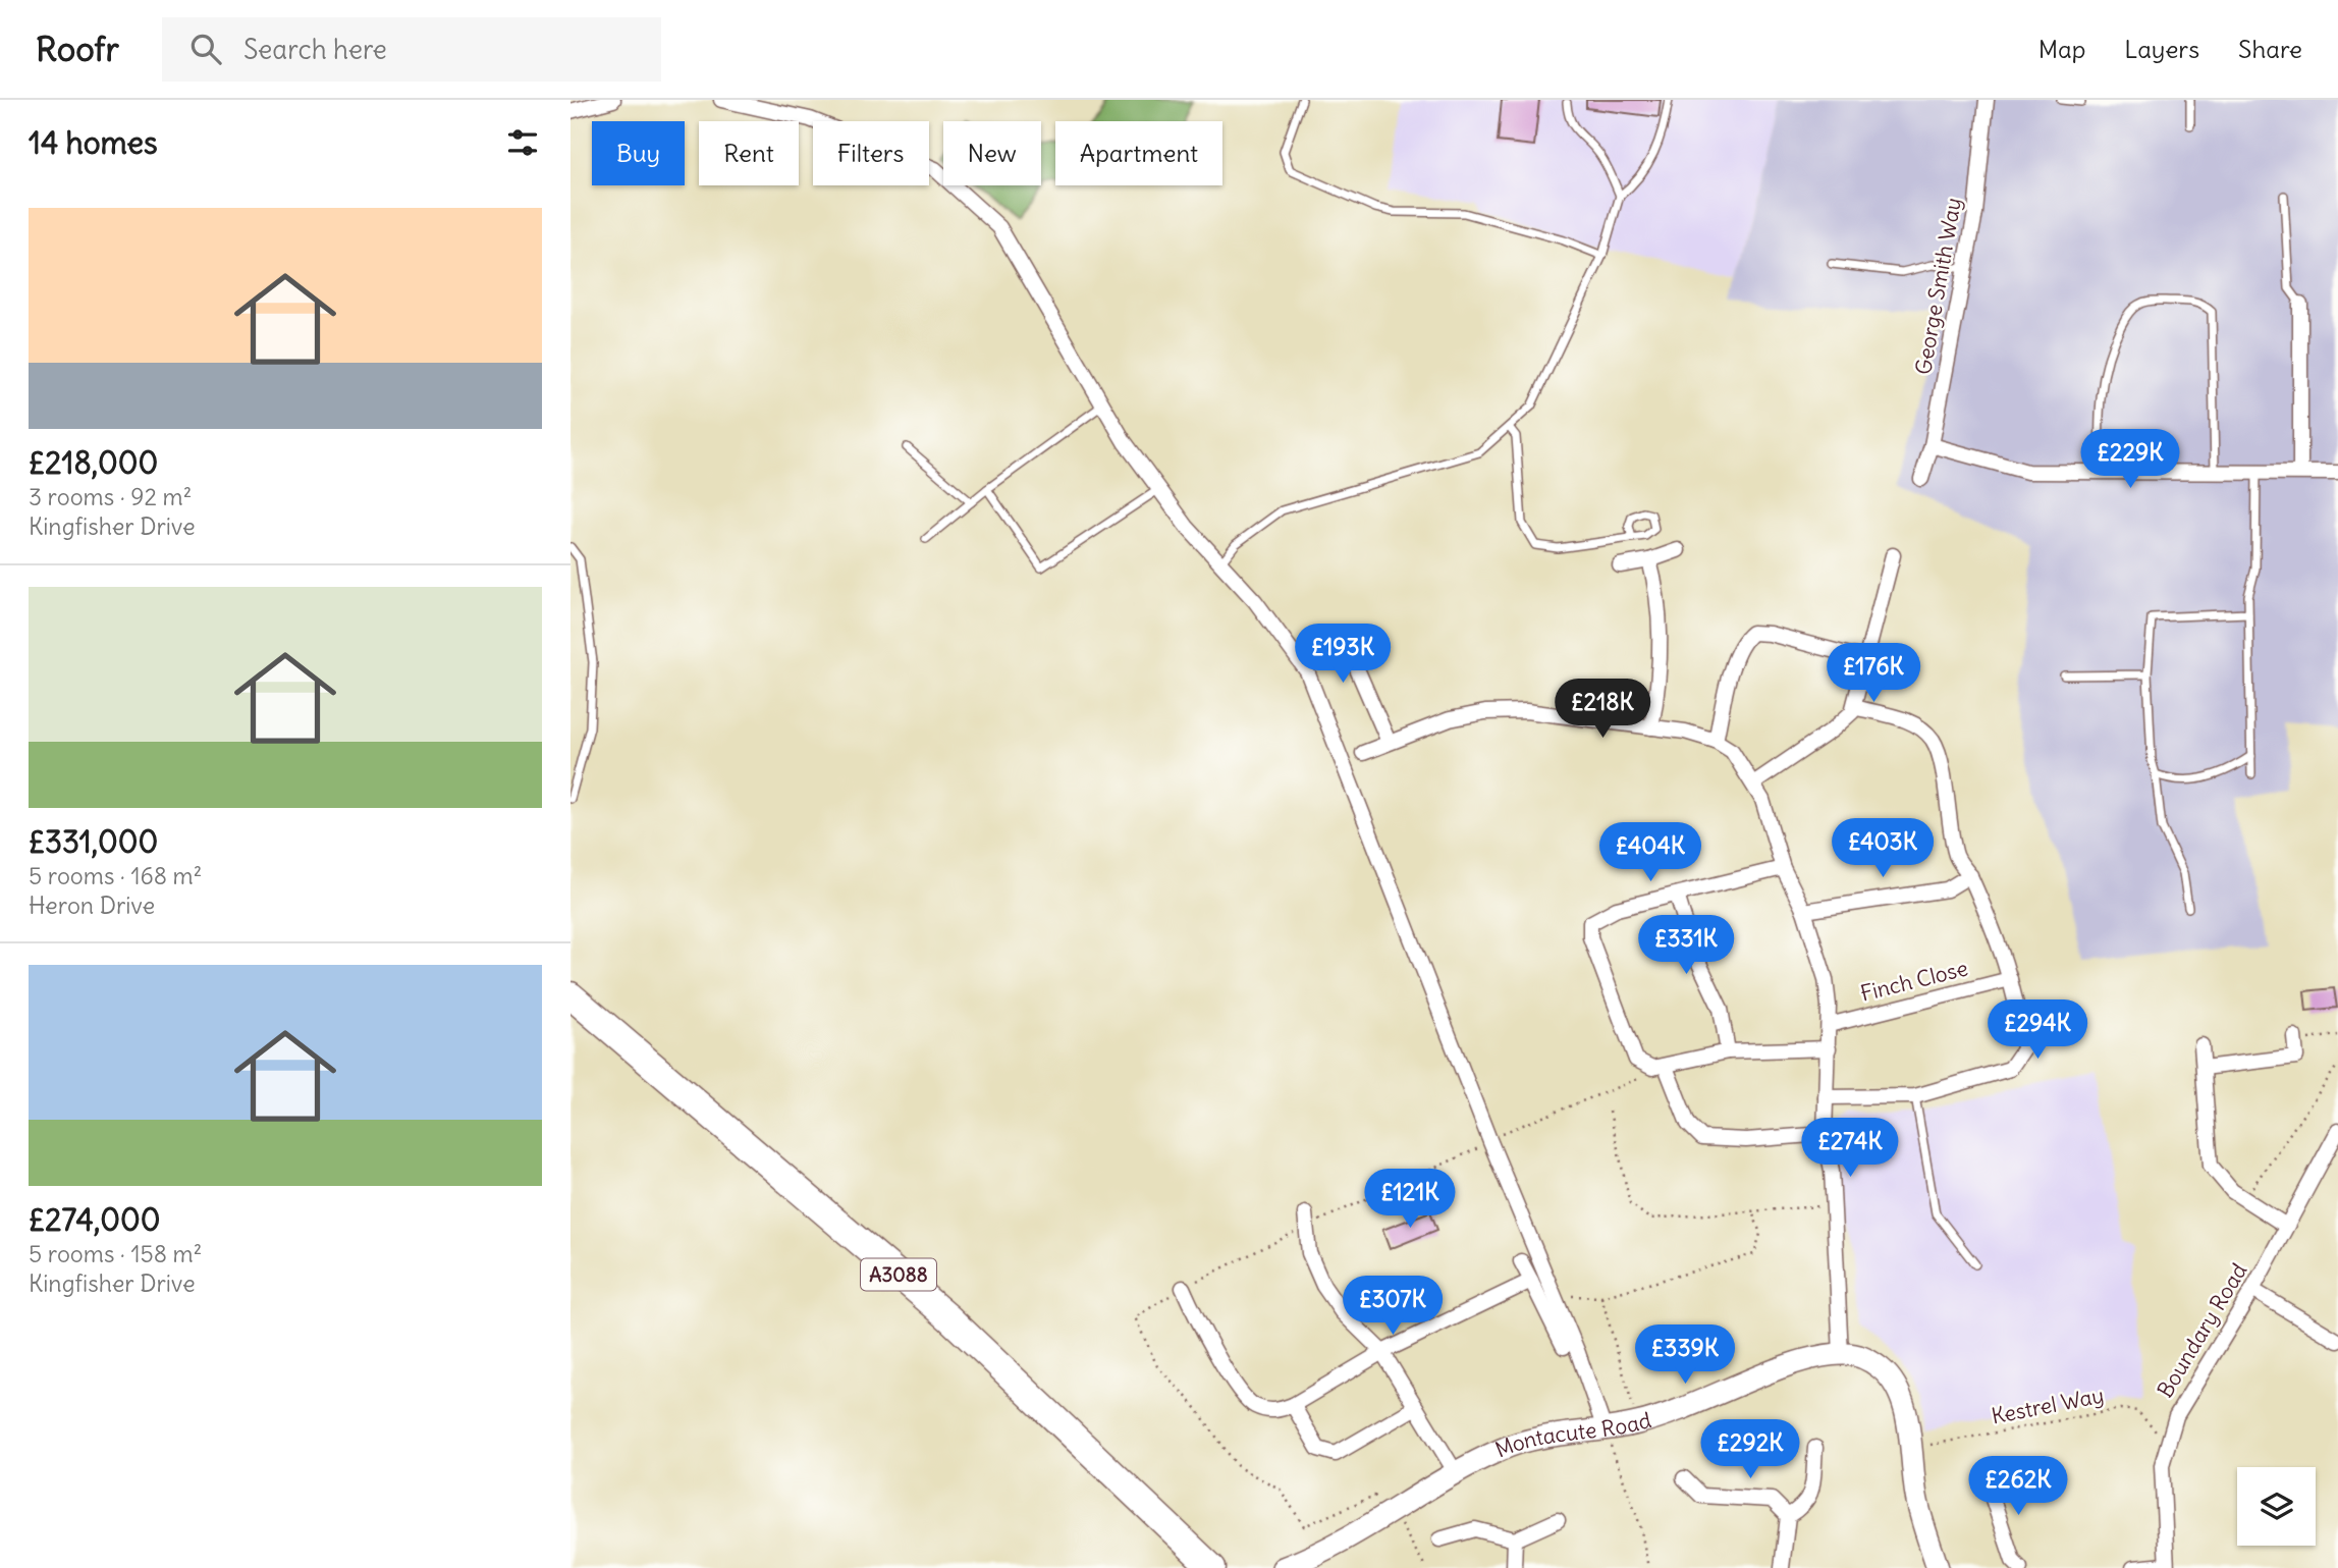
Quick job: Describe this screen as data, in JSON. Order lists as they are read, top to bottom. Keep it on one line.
{"streets":{"highway":["A3088"],"street":["George Smith Way","Finch Close","Boundary Road","Montacute Road"],"path":["Kestrel Way"]},"crossings":[["Boundary Road","Kestrel Way"]],"page":{"header":"Roofr","search":"Search here","nav":["Map","Layers","Share"],"heading":"14 homes","chip":["Buy","Rent","Filters","New","Apartment"],"list":[{"name":"£218,000","note":"3 rooms · 92 m² · Kingfisher Drive"},{"name":"£331,000","note":"5 rooms · 168 m² · Heron Drive"},{"name":"£274,000","note":"5 rooms · 158 m² · Kingfisher Drive"}],"price":["£229K","£193K","£176K","£218K","£403K","£404K","£331K","£294K","£274K","£121K","£307K","£339K","£292K","£262K"]}}
